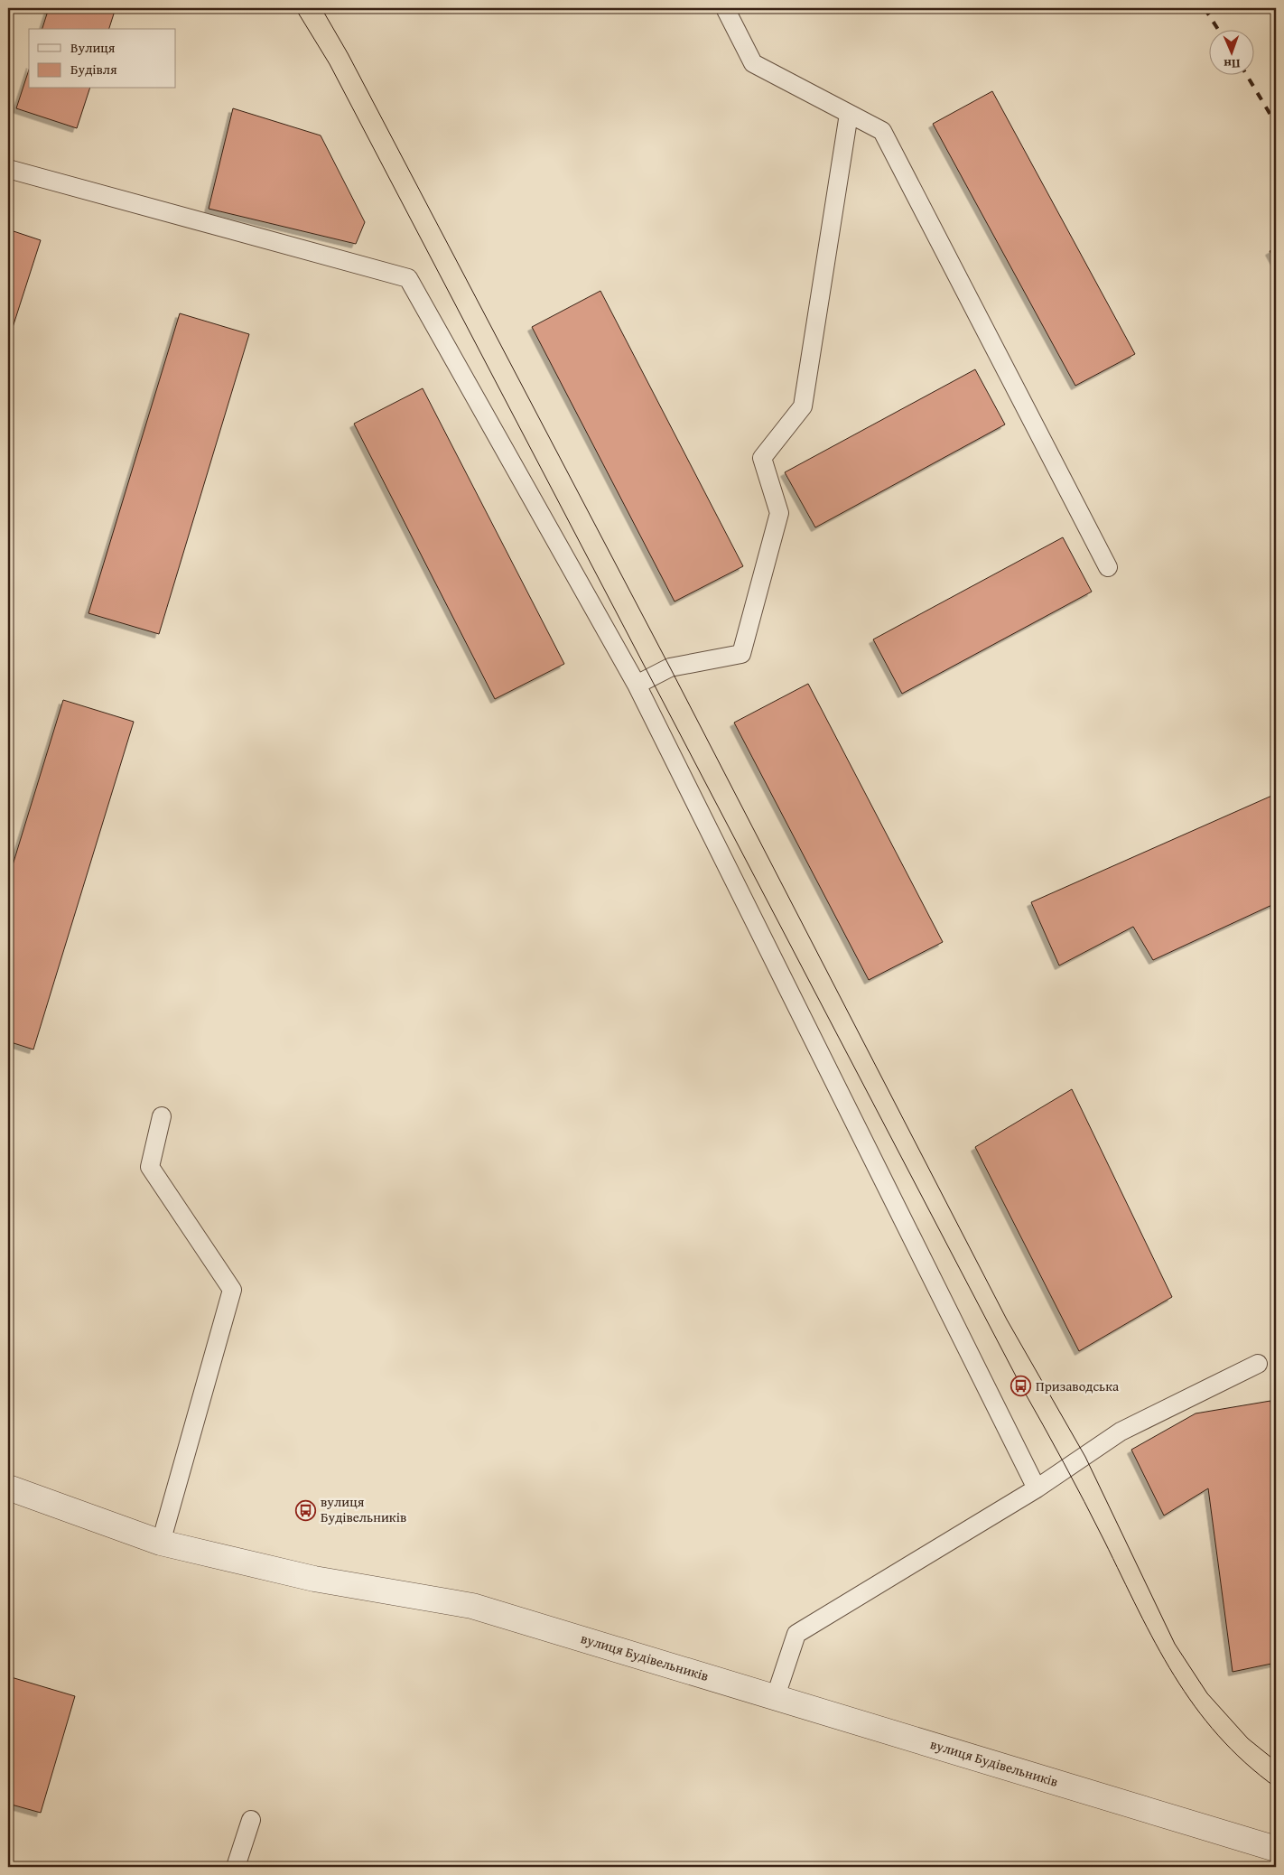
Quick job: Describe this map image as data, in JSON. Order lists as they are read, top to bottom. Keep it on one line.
{"streets":{"street":["вулиця Будівельників"]},"places":{"bus stop":["Призаводська","вулиця Будівельників"]},"legend":["Вулиця","Будівля"],"north":"bottom"}
